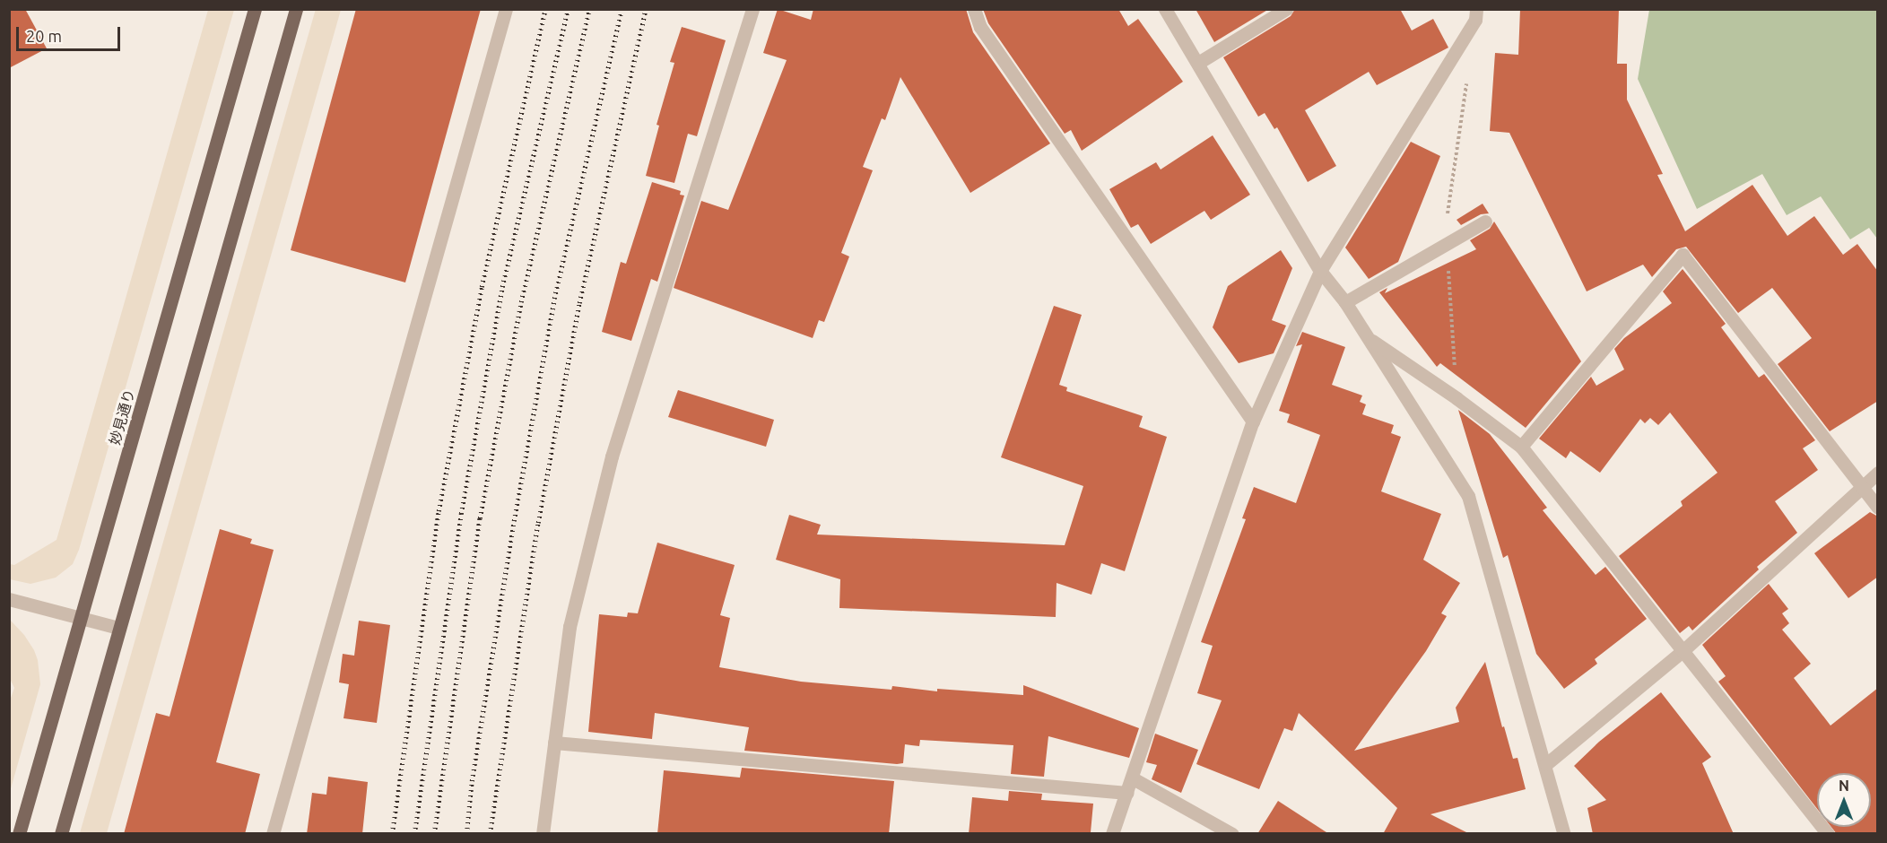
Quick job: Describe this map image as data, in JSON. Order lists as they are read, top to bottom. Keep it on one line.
{"streets":{"main road":["妙見通り"]},"scale_bar":"20 m","north":"top"}
